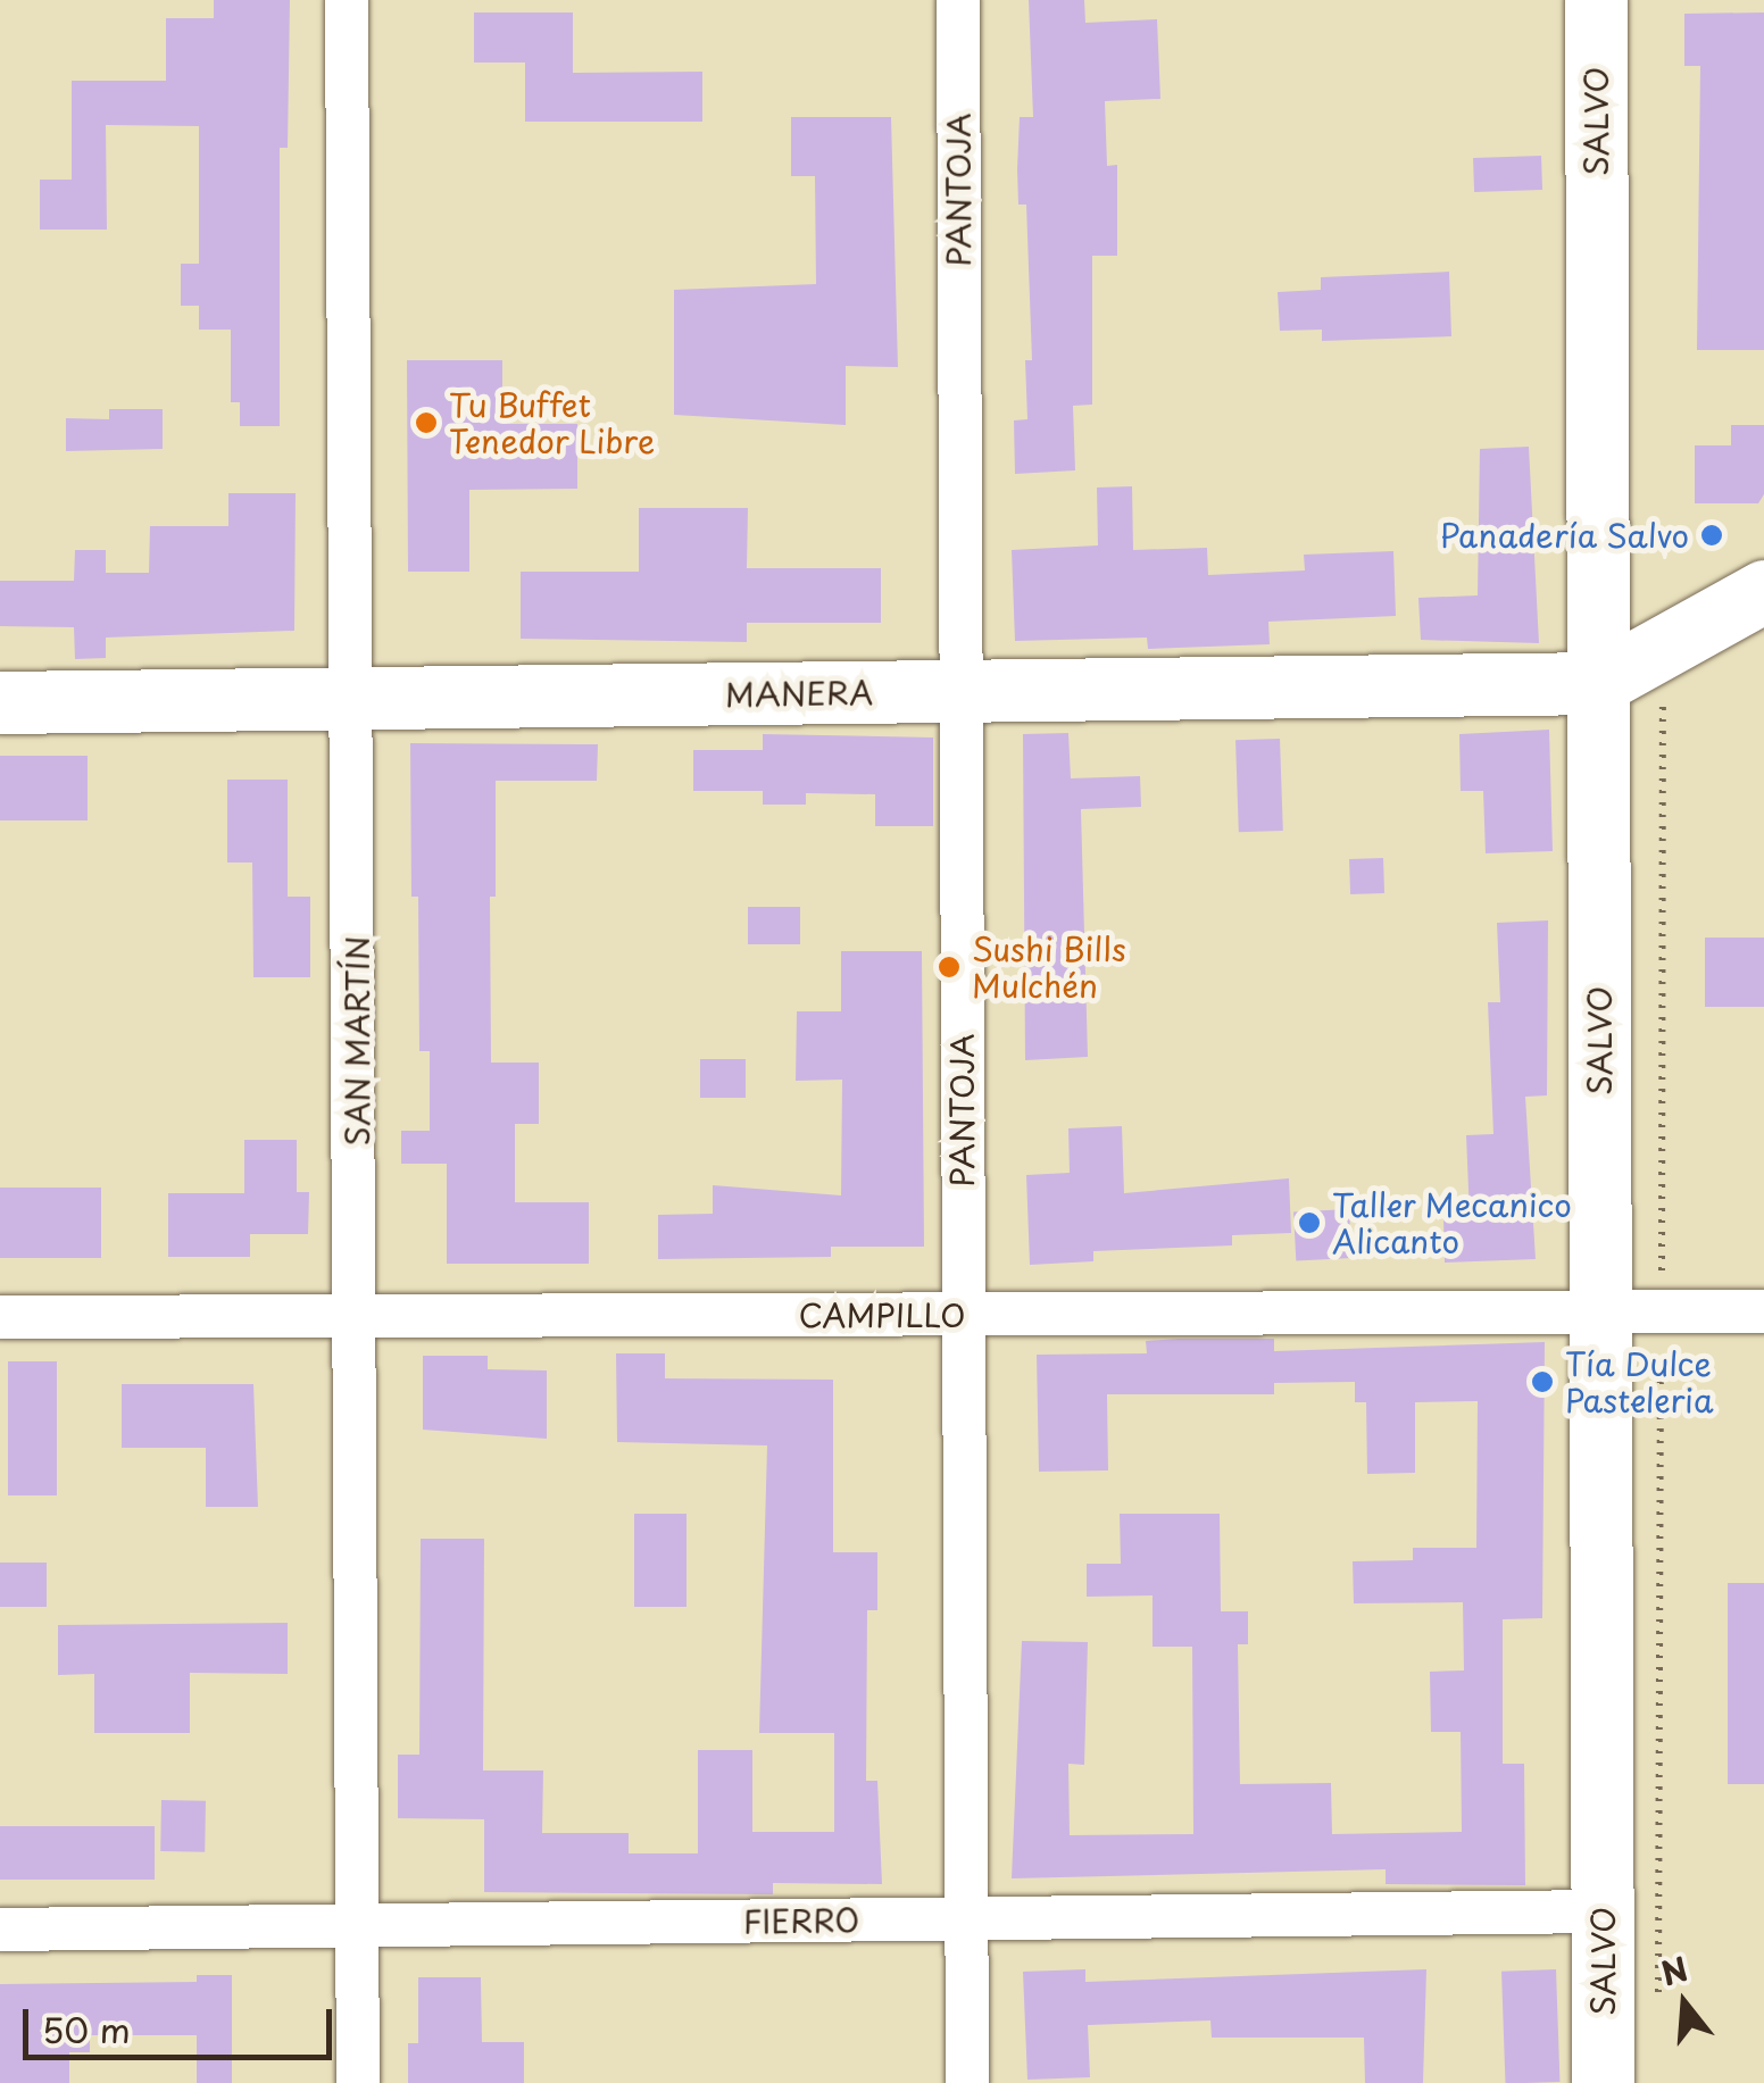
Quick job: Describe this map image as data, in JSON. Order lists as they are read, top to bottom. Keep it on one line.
{"streets":{"main road":["SALVO","MANERA"],"street":["PANTOJA","SAN MARTÍN","CAMPILLO","FIERRO"]},"crossings":[["SALVO","MANERA"],["SALVO","CAMPILLO"],["SALVO","FIERRO"],["PANTOJA","MANERA"],["PANTOJA","CAMPILLO"],["PANTOJA","FIERRO"],["MANERA","SAN MARTÍN"],["SAN MARTÍN","CAMPILLO"],["SAN MARTÍN","FIERRO"]],"places":["Tu Buffet Tenedor Libre","Panadería Salvo","Sushi Bills Mulchén","Taller Mecanico Alicanto","Tía Dulce Pasteleria"],"scale_bar":"50 m","north":"top"}
